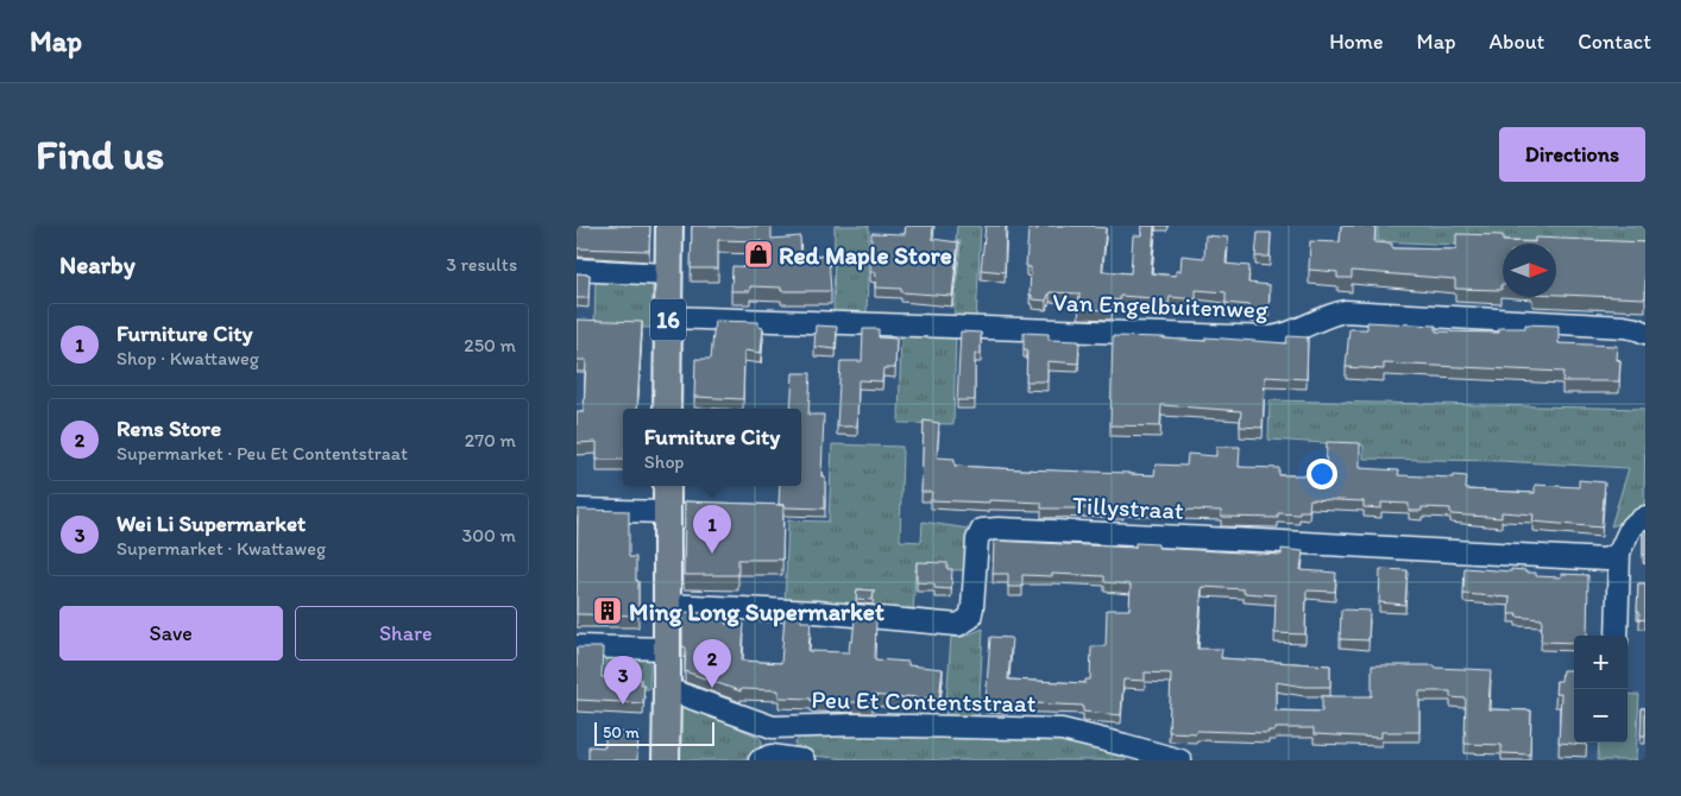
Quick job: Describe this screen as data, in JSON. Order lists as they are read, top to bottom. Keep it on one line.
{"streets":{"main road":["16"],"street":["Van Engelbuitenweg","Tillystraat","Peu Et Contentstraat"]},"crossings":[["Van Engelbuitenweg","16"]],"places":{"shop":["Red Maple Store"],"building":["Ming Long Supermarket"]},"scale_bar":"50 m","north":"right","page":{"header":"Map","nav":["Home","Map","About","Contact"],"buttons":["Directions",["Save","Share"]],"title":"Find us","heading":["Nearby","3 results"],"list":[{"mark":"1","name":"Furniture City","note":"Shop · Kwattaweg","value":"250 m"},{"mark":"2","name":"Rens Store","note":"Supermarket · Peu Et Contentstraat","value":"270 m"},{"mark":"3","name":"Wei Li Supermarket","note":"Supermarket · Kwattaweg","value":"300 m"}],"popup":["Furniture City","Shop"],"pins":["1","2","3"],"map_buttons":["+","−"],"scale":"50 m"}}
